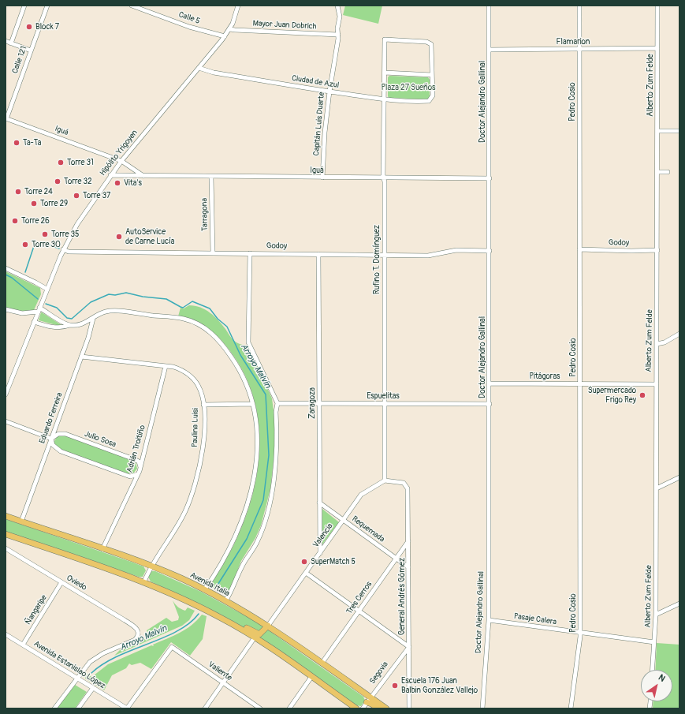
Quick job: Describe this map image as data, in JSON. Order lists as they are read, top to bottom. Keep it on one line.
{"streets":{"main road":["Avenida Italia"],"street":["Calle 5","Mayor Juan Dobrich","Flamarion","Calle 121","Ciudad de Azul","Alberto Zum Felde","Doctor Alejandro Gallinal","Pedro Cosio","Capitán Luis Duarte","Iguá","Hipólito Yrigoyen","Tarragona","Godoy","Rufino T. Domínguez","Pitágoras","Espuelitas","Zaragoza","Eduardo Ferreira","Paulina Luisi","Julio Sosa","Adrián Troitiño","Requemada","Valencia","Oviedo","General Andrés Gómez","Tres Cerros","Ñangaripe","Pasaje Calera","Avenida Estanislao López","Valiente","Segovia"]},"crossings":[["Calle 5","Hipólito Yrigoyen"],["Mayor Juan Dobrich","Capitán Luis Duarte"],["Mayor Juan Dobrich","Hipólito Yrigoyen"],["Flamarion","Alberto Zum Felde"],["Flamarion","Doctor Alejandro Gallinal"],["Flamarion","Pedro Cosio"],["Calle 121","Iguá"],["Ciudad de Azul","Capitán Luis Duarte"],["Ciudad de Azul","Hipólito Yrigoyen"],["Ciudad de Azul","Rufino T. Domínguez"],["Alberto Zum Felde","Godoy"],["Alberto Zum Felde","Pitágoras"],["Alberto Zum Felde","Pasaje Calera"],["Doctor Alejandro Gallinal","Iguá"],["Doctor Alejandro Gallinal","Godoy"],["Doctor Alejandro Gallinal","Pitágoras"],["Doctor Alejandro Gallinal","Espuelitas"],["Doctor Alejandro Gallinal","Pasaje Calera"],["Pedro Cosio","Godoy"],["Pedro Cosio","Pitágoras"],["Pedro Cosio","Pasaje Calera"],["Capitán Luis Duarte","Iguá"],["Iguá","Hipólito Yrigoyen"],["Iguá","Tarragona"],["Iguá","Rufino T. Domínguez"],["Hipólito Yrigoyen","Godoy"],["Tarragona","Godoy"],["Godoy","Rufino T. Domínguez"],["Godoy","Zaragoza"],["Rufino T. Domínguez","Espuelitas"],["Rufino T. Domínguez","Valencia"],["Rufino T. Domínguez","General Andrés Gómez"],["Espuelitas","Zaragoza"],["Zaragoza","Requemada"],["Zaragoza","Valencia"],["Eduardo Ferreira","Paulina Luisi"],["Eduardo Ferreira","Julio Sosa"],["Eduardo Ferreira","Avenida Italia"],["Paulina Luisi","Adrián Troitiño"],["Paulina Luisi","Avenida Italia"],["Julio Sosa","Adrián Troitiño"],["Adrián Troitiño","Avenida Italia"],["Requemada","Valencia"],["Requemada","General Andrés Gómez"],["Requemada","Tres Cerros"],["Valencia","Avenida Italia"],["Valencia","General Andrés Gómez"],["Oviedo","Ñangaripe"],["Oviedo","Avenida Estanislao López"],["Avenida Italia","Tres Cerros"],["Avenida Italia","Segovia"],["General Andrés Gómez","Tres Cerros"],["General Andrés Gómez","Segovia"],["Ñangaripe","Avenida Estanislao López"],["Avenida Estanislao López","Valiente"]],"water":["Arroyo Malvín"],"parks":["Plaza 27 Sueños"],"places":["Block 7","Ta-Ta","Torre 31","Torre 32","Vita's","Torre 24","Torre 37","Torre 29","Torre 26","Torre 35","AutoService de Carne Lucía","Torre 30","Supermercado Frigo Rey","SuperMatch 5","Escuela 176 Juan Balbin González Vallejo"],"north":"top right"}
